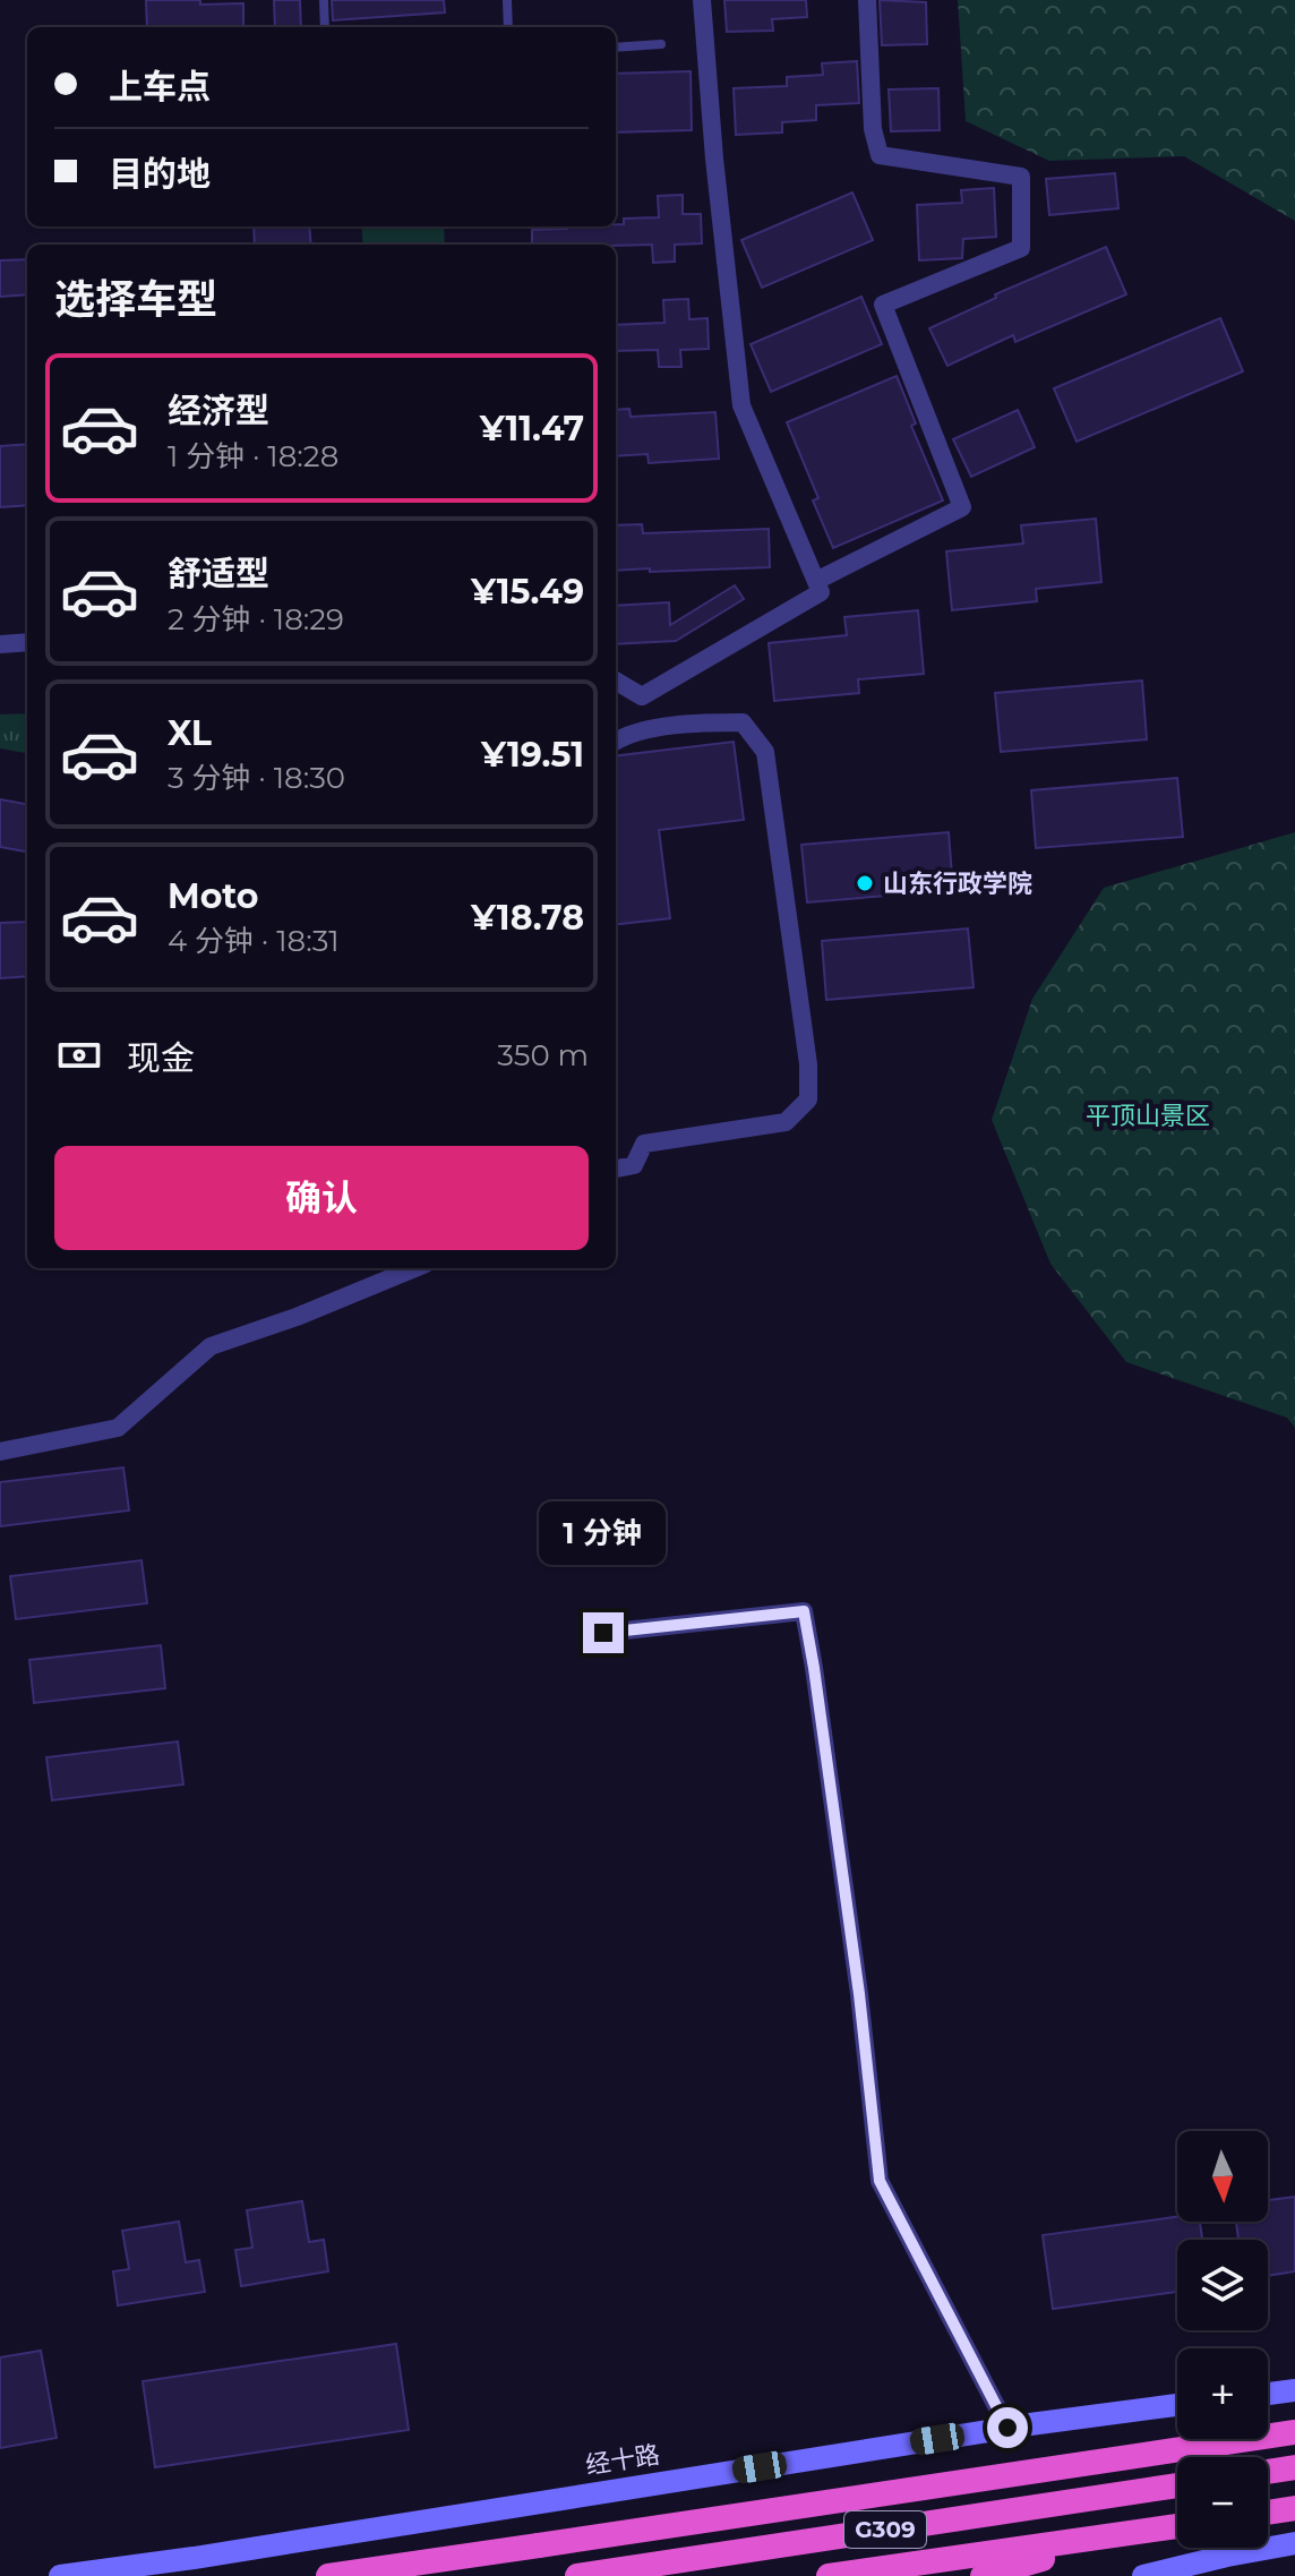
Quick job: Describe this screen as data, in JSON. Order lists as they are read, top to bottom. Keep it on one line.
{"streets":{"highway":["G309"],"main road":["经十路"]},"parks":["平顶山景区"],"places":["山东行政学院"],"north":"bottom","page":{"banner":["上车点","目的地"],"heading":"选择车型","list":[{"name":"经济型","note":"1 分钟 · 18:28","value":"¥11.47"},{"name":"舒适型","note":"2 分钟 · 18:29","value":"¥15.49"},{"name":"XL","note":"3 分钟 · 18:30","value":"¥19.51"},{"name":"Moto","note":"4 分钟 · 18:31","value":"¥18.78"}],"pay":["现金","350 m"],"buttons":"确认","bubble":"1 分钟","map_buttons":["+","−"]}}
